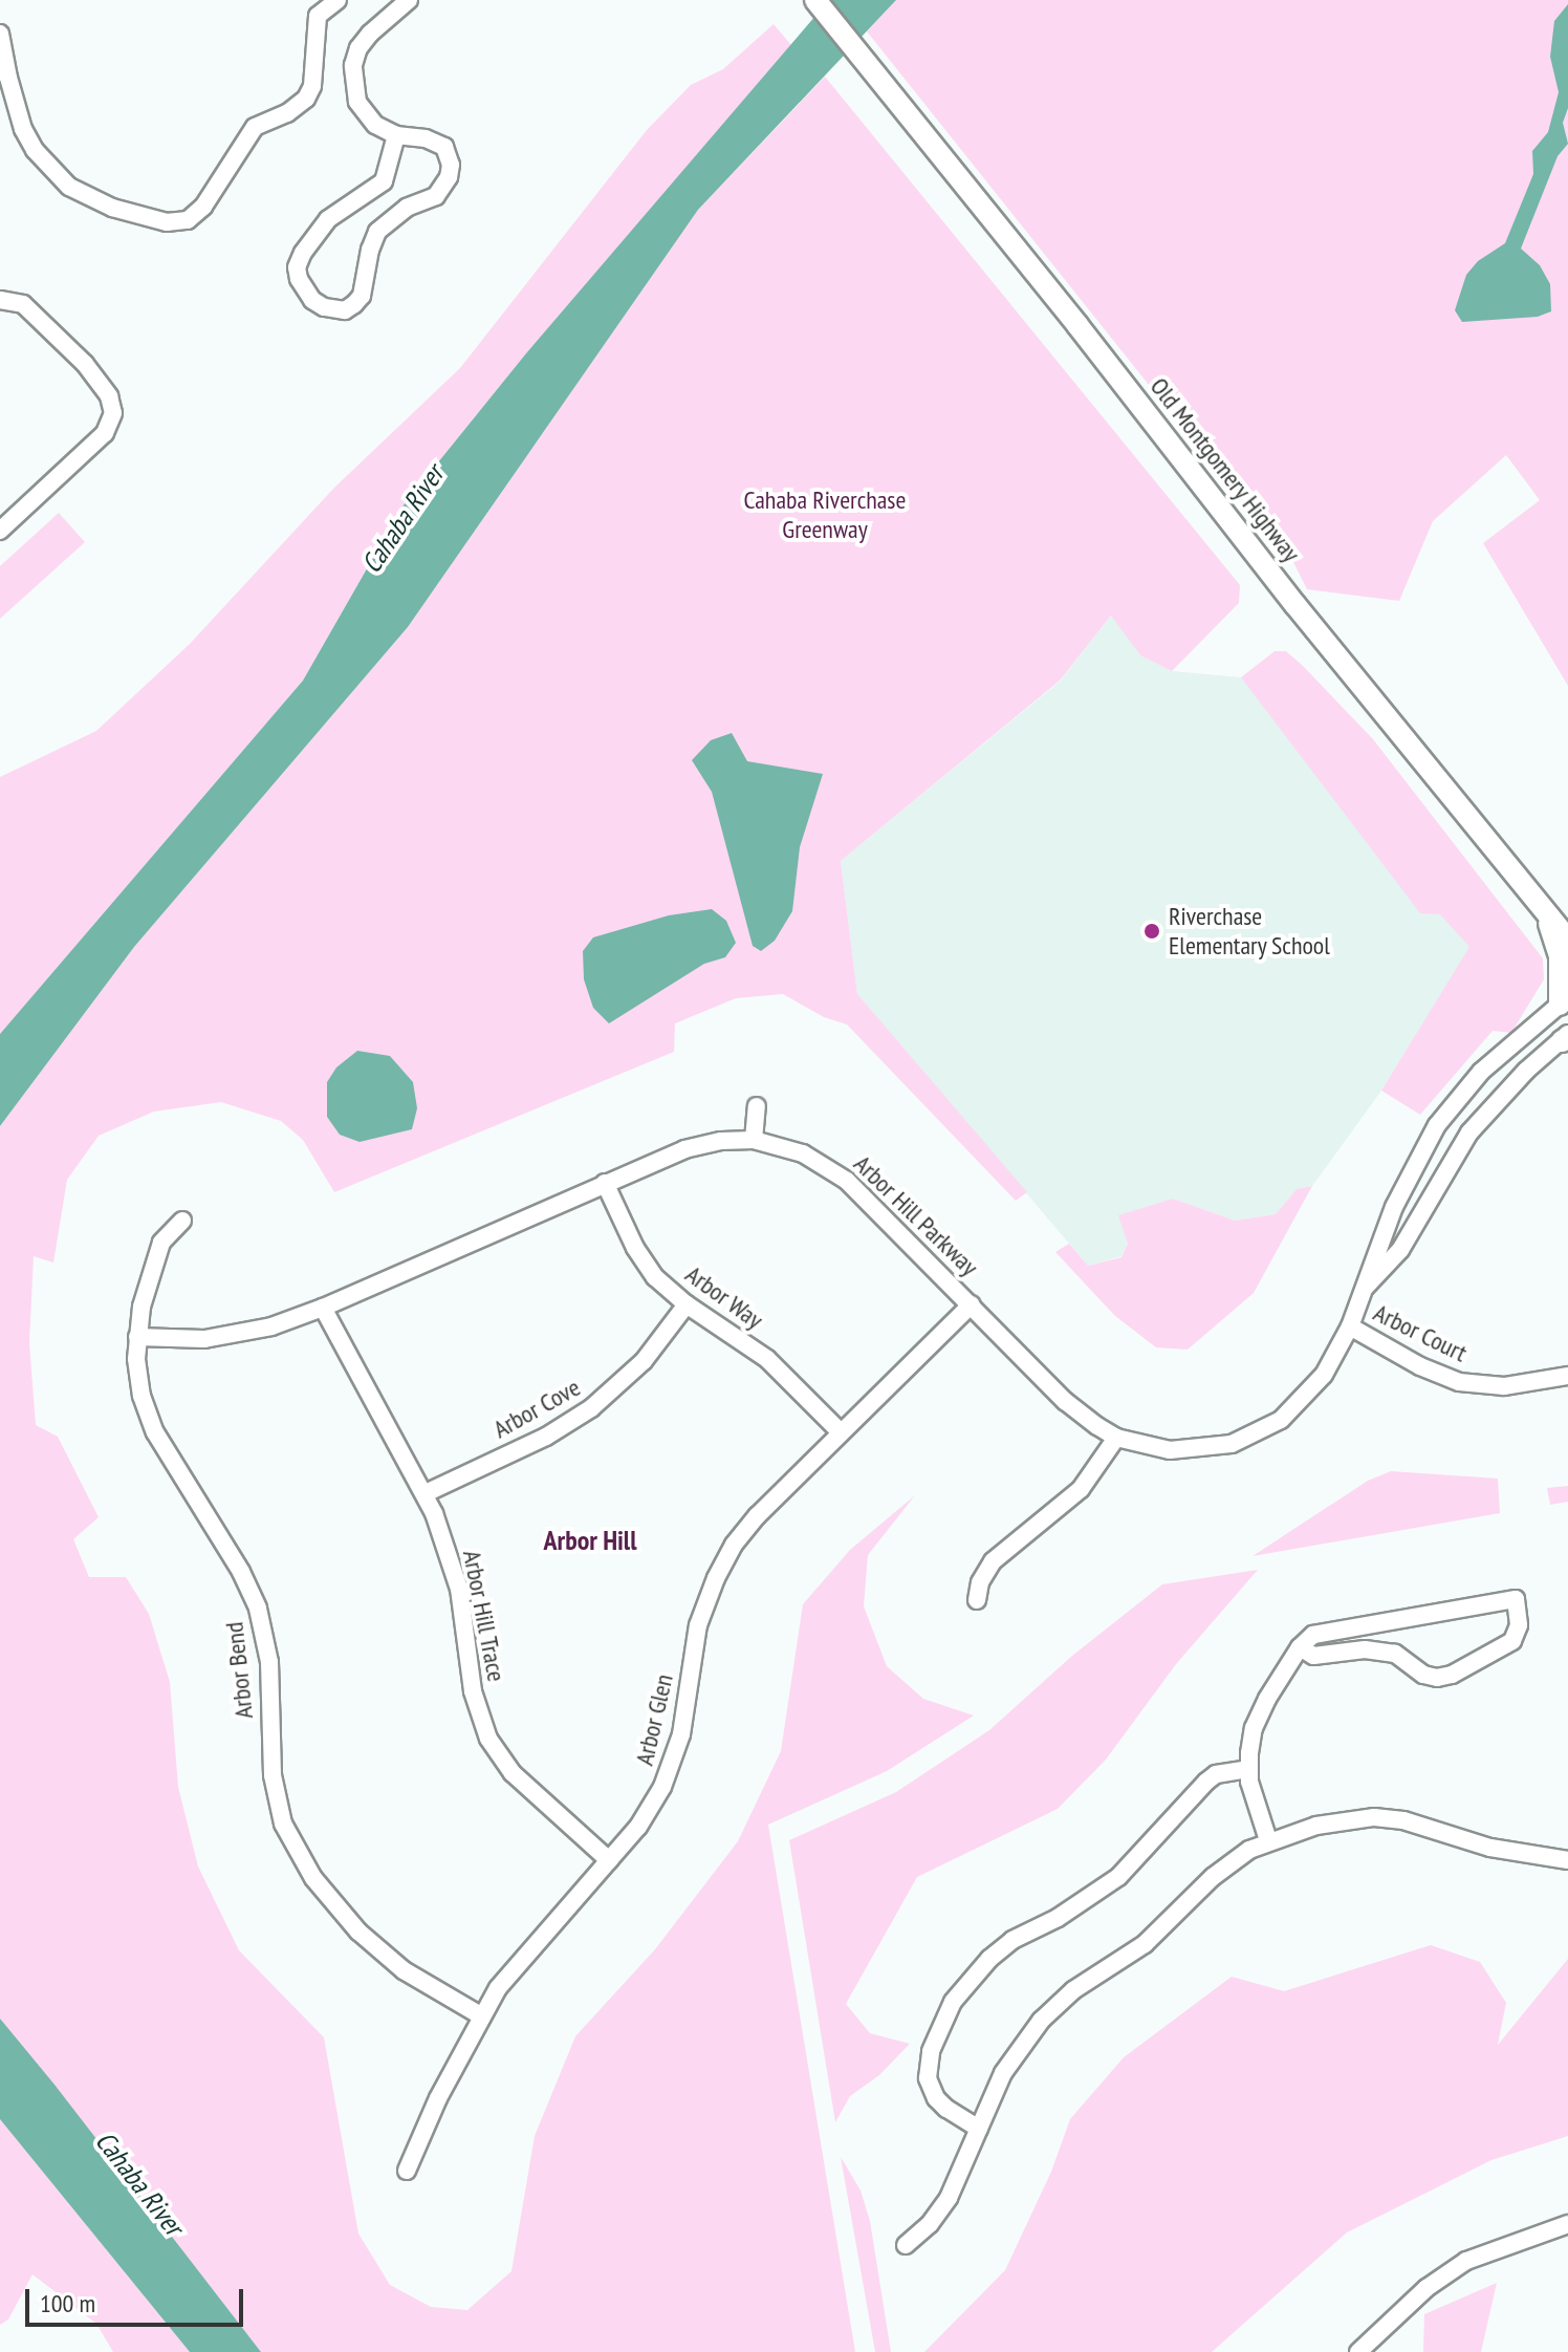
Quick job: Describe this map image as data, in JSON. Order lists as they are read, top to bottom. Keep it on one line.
{"streets":{"street":["Old Montgomery Highway","Arbor Hill Parkway","Arbor Way","Arbor Court","Arbor Cove","Arbor Hill Trace","Arbor Bend","Arbor Glen"]},"crossings":[["Arbor Hill Parkway","Arbor Way"],["Arbor Hill Parkway","Arbor Court"],["Arbor Hill Parkway","Arbor Hill Trace"],["Arbor Hill Parkway","Arbor Bend"],["Arbor Hill Parkway","Arbor Glen"],["Arbor Way","Arbor Cove"],["Arbor Way","Arbor Glen"],["Arbor Cove","Arbor Hill Trace"],["Arbor Hill Trace","Arbor Glen"],["Arbor Bend","Arbor Glen"]],"districts":["Arbor Hill"],"water":["Cahaba River"],"parks":["Cahaba Riverchase Greenway"],"places":["Riverchase Elementary School"],"scale_bar":"100 m"}
